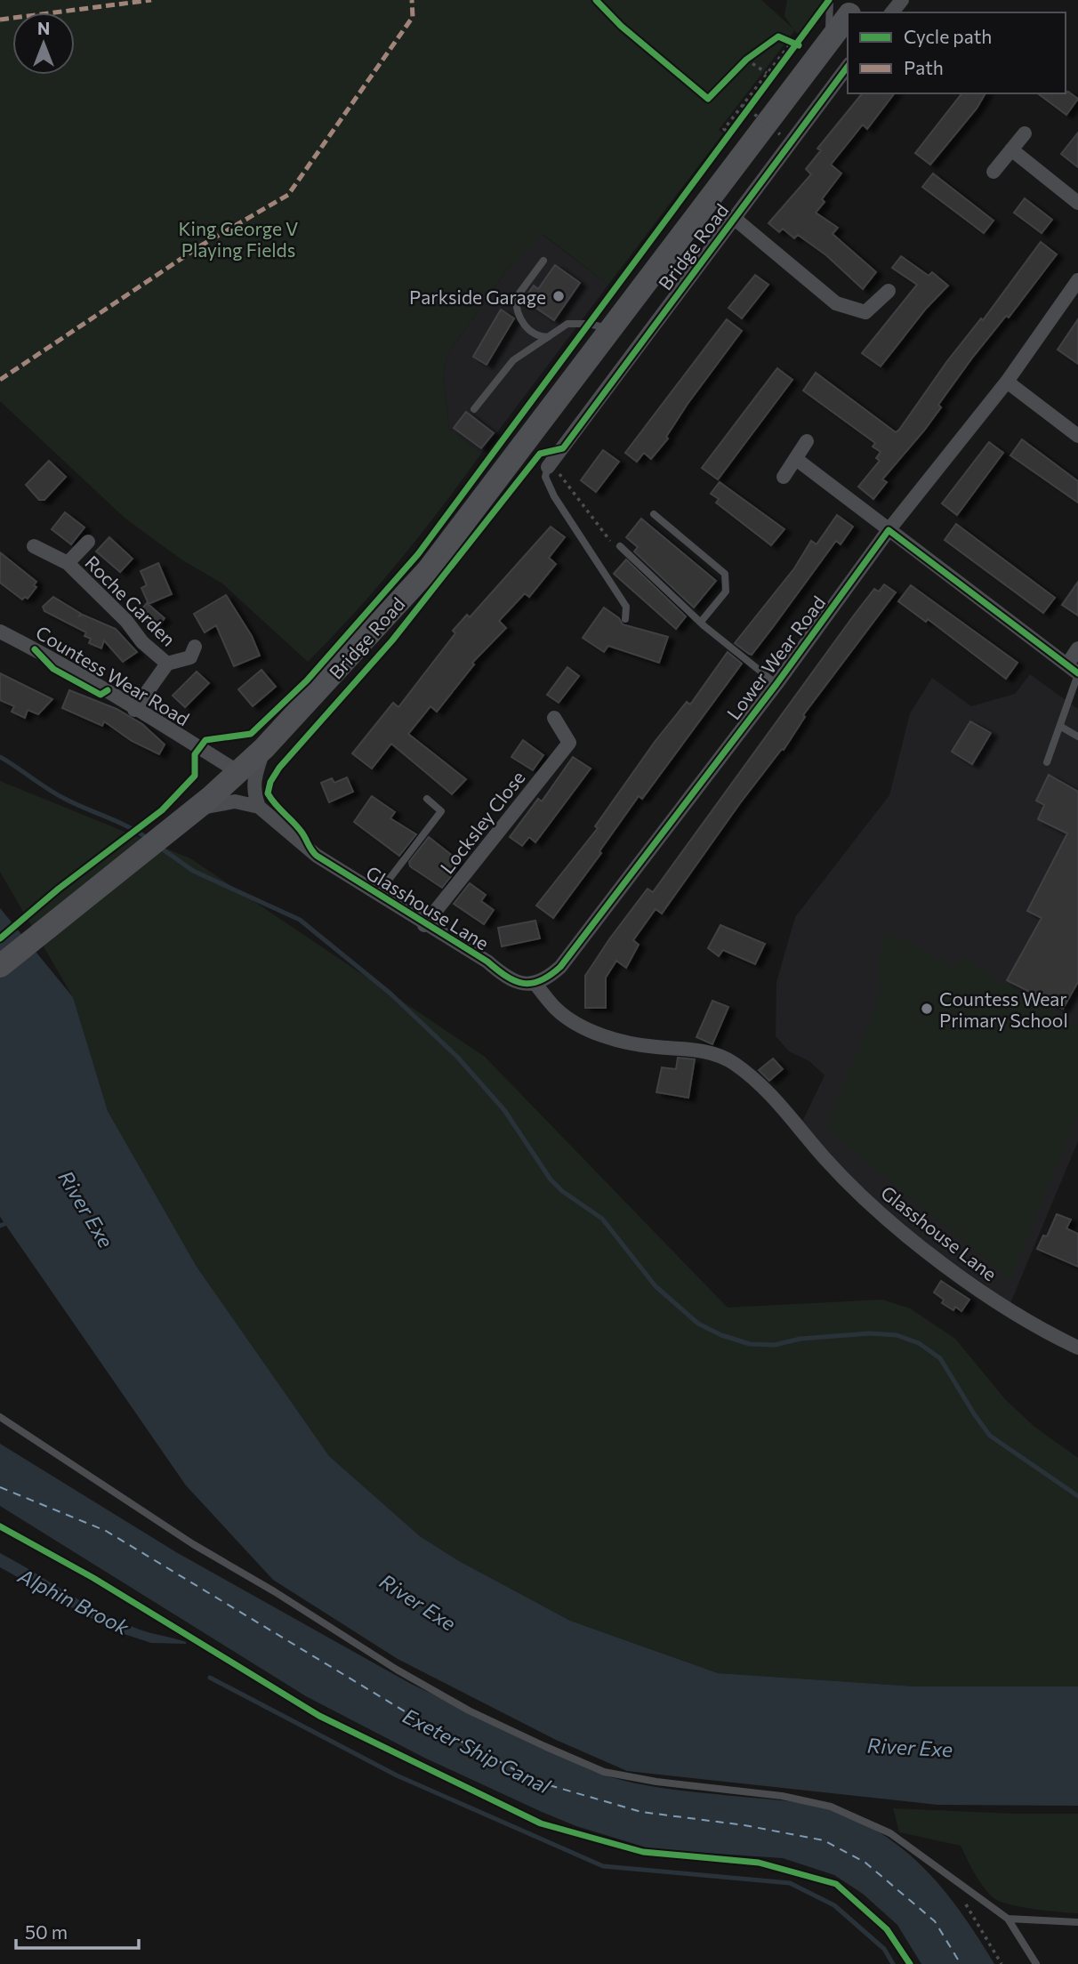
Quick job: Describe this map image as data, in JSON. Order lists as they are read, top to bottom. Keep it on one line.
{"streets":{"main road":["Bridge Road"],"street":["Roche Garden","Lower Wear Road","Countess Wear Road","Locksley Close","Glasshouse Lane"]},"crossings":[["Bridge Road","Countess Wear Road"],["Roche Garden","Countess Wear Road"],["Lower Wear Road","Glasshouse Lane"],["Locksley Close","Glasshouse Lane"]],"water":["River Exe","Alphin Brook","Exeter Ship Canal"],"parks":["King George V Playing Fields"],"places":["Parkside Garage","Countess Wear Primary School"],"legend":["Cycle path","Path"],"scale_bar":"50 m","north":"top"}
